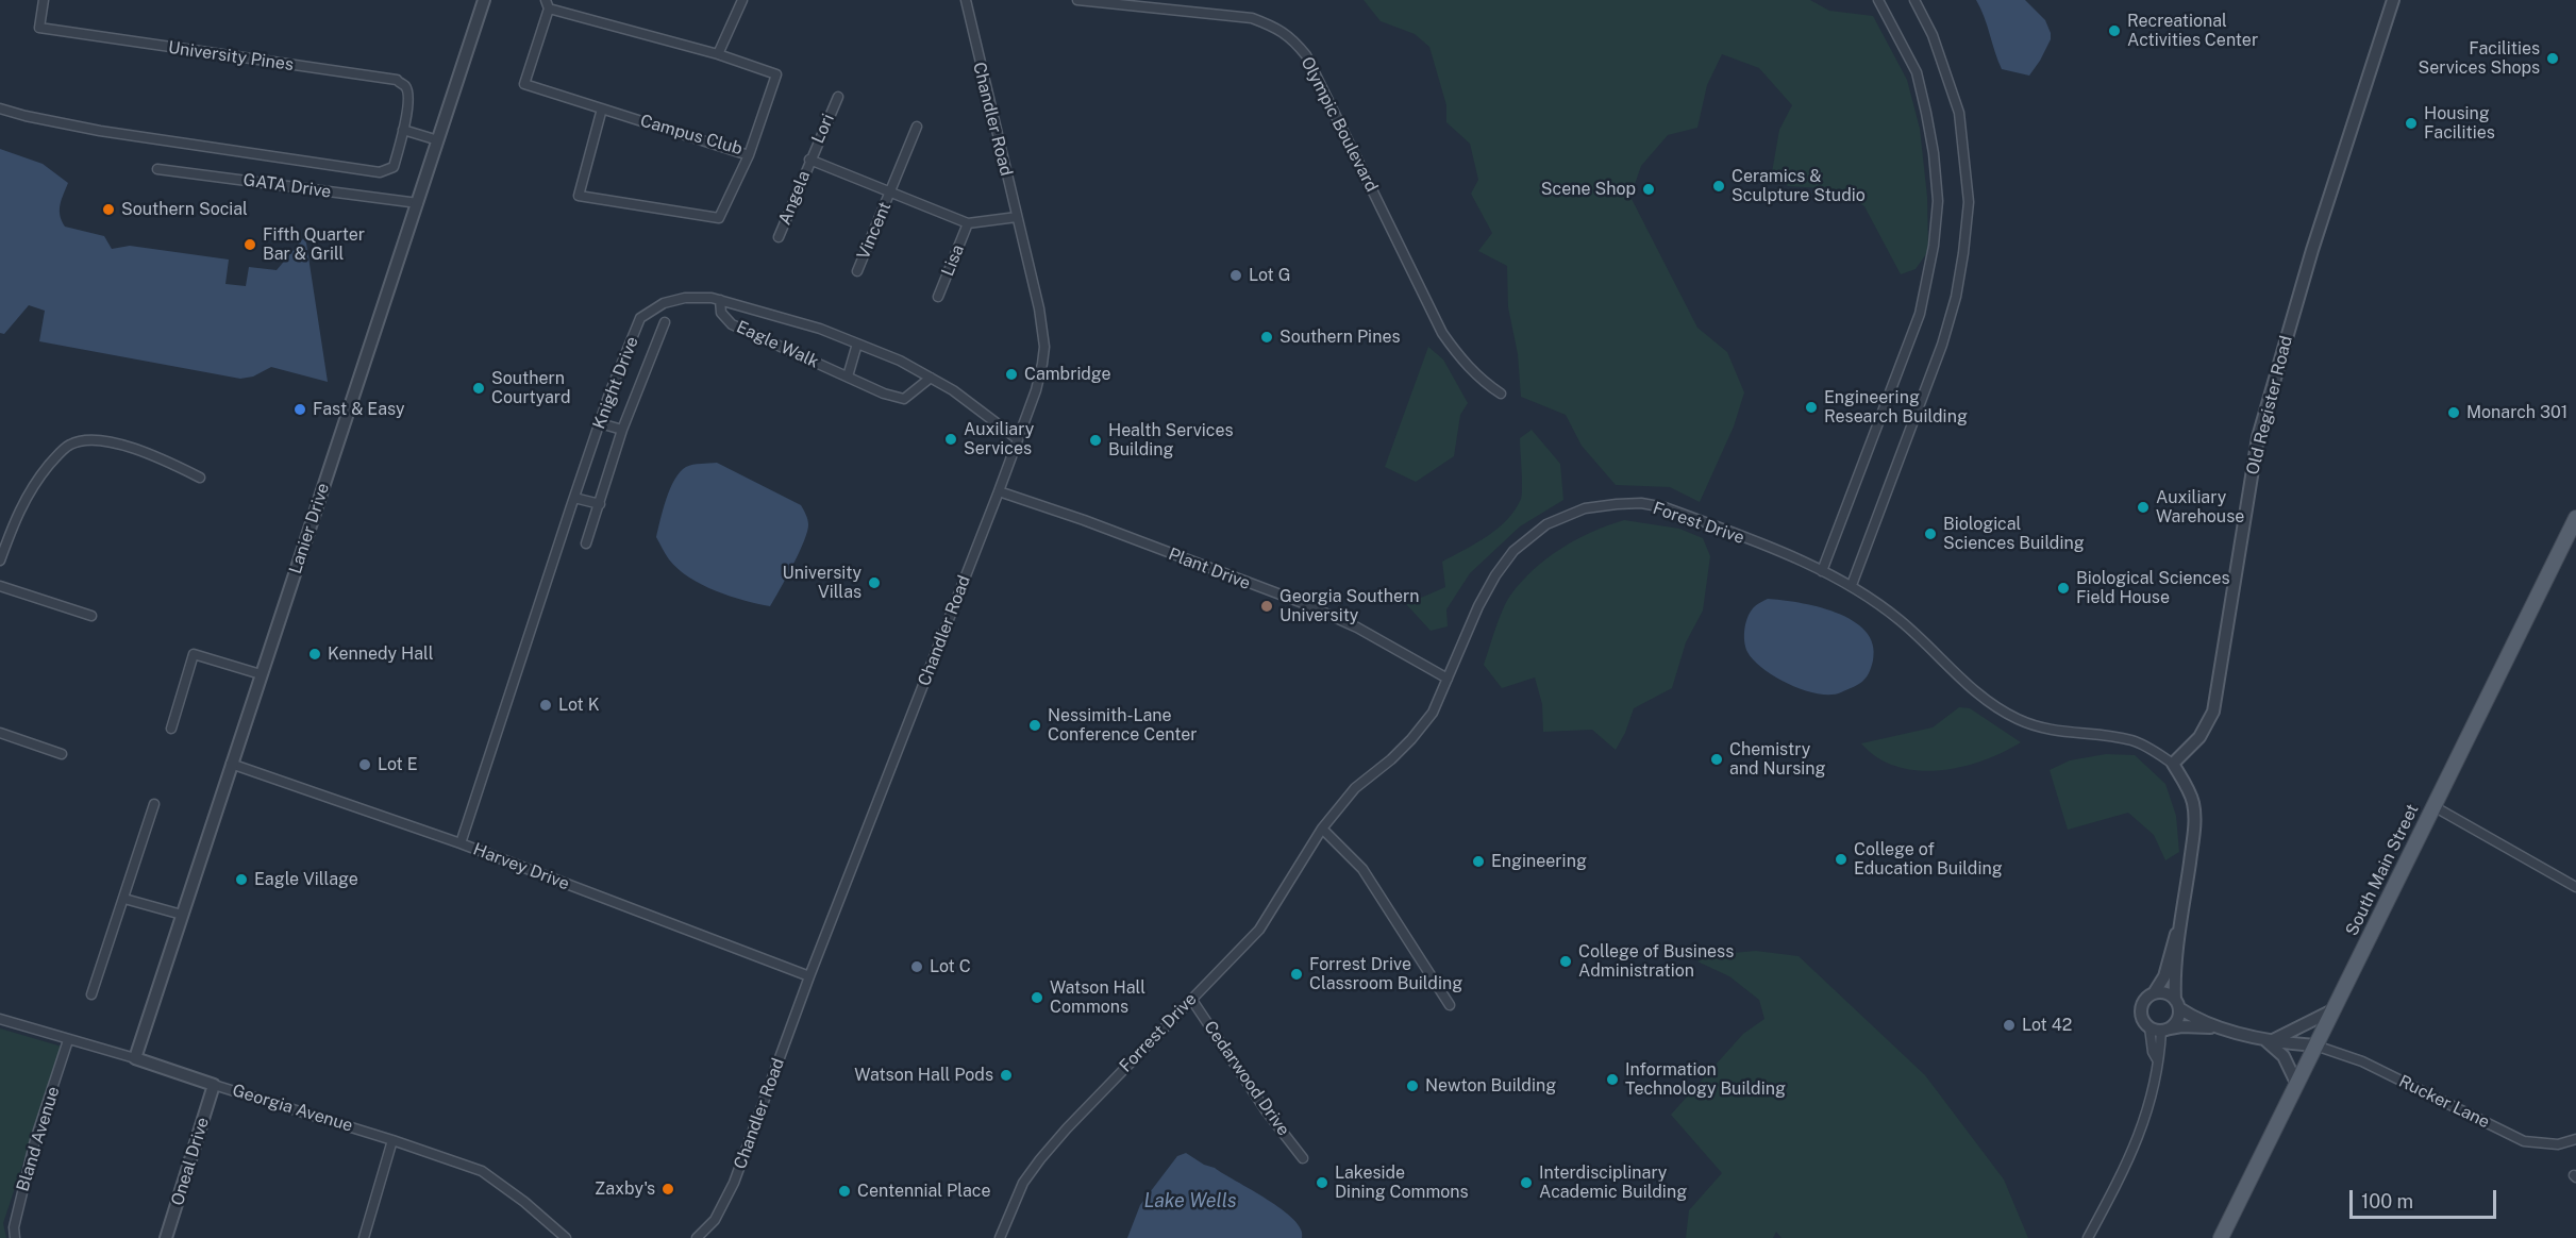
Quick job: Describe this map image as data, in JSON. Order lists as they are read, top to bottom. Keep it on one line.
{"streets":{"main road":["South Main Street"],"street":["University Pines","Chandler Road","Olympic Boulevard","Lori","Campus Club","GATA Drive","Angela","Vincent","Lisa","Eagle Walk","Knight Drive","Old Register Road","Forest Drive","Lanier Drive","Plant Drive","Harvey Drive","Forrest Drive","Cedarwood Drive","Rucker Lane","Georgia Avenue","Bland Avenue","Oneal Drive"]},"crossings":[["Chandler Road","Knight Drive"],["Chandler Road","Plant Drive"],["Chandler Road","Harvey Drive"],["Lori","Angela"],["GATA Drive","Lanier Drive"],["Eagle Walk","Knight Drive"],["Knight Drive","Harvey Drive"],["Old Register Road","Forest Drive"],["Forest Drive","Plant Drive"],["Forest Drive","Forrest Drive"],["Lanier Drive","Harvey Drive"],["Lanier Drive","Georgia Avenue"],["South Main Street","Rucker Lane"],["Forrest Drive","Cedarwood Drive"],["Georgia Avenue","Bland Avenue"],["Georgia Avenue","Oneal Drive"]],"water":["Lake Wells"],"places":["Recreational Activities Center","Facilities Services Shops","Housing Facilities","Ceramics & Sculpture Studio","Scene Shop","Southern Social","Fifth Quarter Bar & Grill","Lot G","Southern Pines","Cambridge","Southern Courtyard","Engineering Research Building","Fast & Easy","Monarch 301","Auxiliary Services","Health Services Building","Auxiliary Warehouse","Biological Sciences Building","University Villas","Biological Sciences Field House","Georgia Southern University","Kennedy Hall","Lot K","Nessimith-Lane Conference Center","Chemistry and Nursing","Lot E","College of Education Building","Engineering","Eagle Village","College of Business Administration","Lot C","Forrest Drive Classroom Building","Watson Hall Commons","Lot 42","Watson Hall Pods","Information Technology Building","Newton Building","Lakeside Dining Commons","Interdisciplinary Academic Building","Zaxby's","Centennial Place"],"scale_bar":"100 m"}
